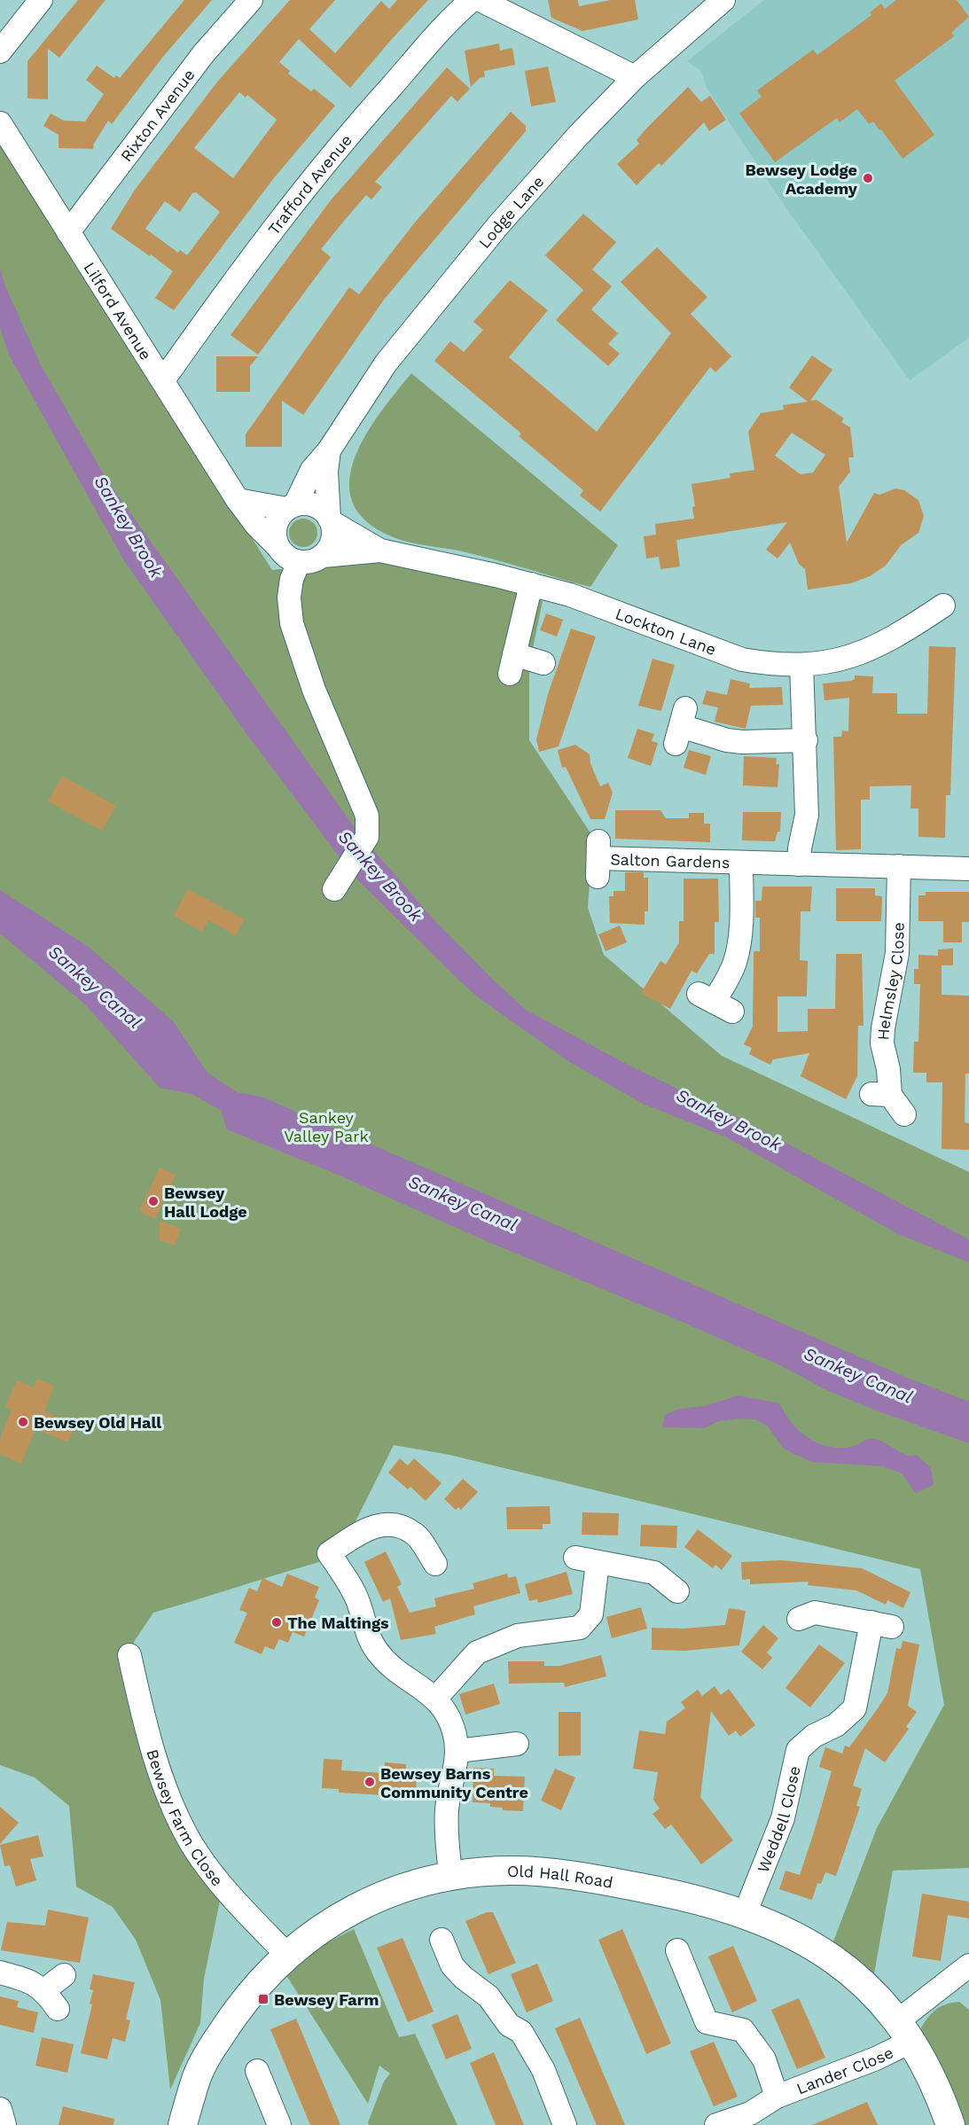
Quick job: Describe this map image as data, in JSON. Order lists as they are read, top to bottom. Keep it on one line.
{"streets":{"street":["Rixton Avenue","Trafford Avenue","Lodge Lane","Lilford Avenue","Lockton Lane","Salton Gardens","Helmsley Close","Bewsey Farm Close","Weddell Close","Old Hall Road","Lander Close"]},"crossings":[["Rixton Avenue","Lilford Avenue"],["Trafford Avenue","Lilford Avenue"],["Lodge Lane","Lilford Avenue"],["Lodge Lane","Lockton Lane"],["Lilford Avenue","Lockton Lane"],["Bewsey Farm Close","Old Hall Road"],["Weddell Close","Old Hall Road"],["Old Hall Road","Lander Close"]],"water":["Sankey Brook","Sankey Canal"],"parks":["Sankey Valley Park"],"places":{"other":["Bewsey Lodge Academy","Bewsey Hall Lodge","Bewsey Old Hall","The Maltings","Bewsey Barns Community Centre"],"transit":["Bewsey Farm"]}}
